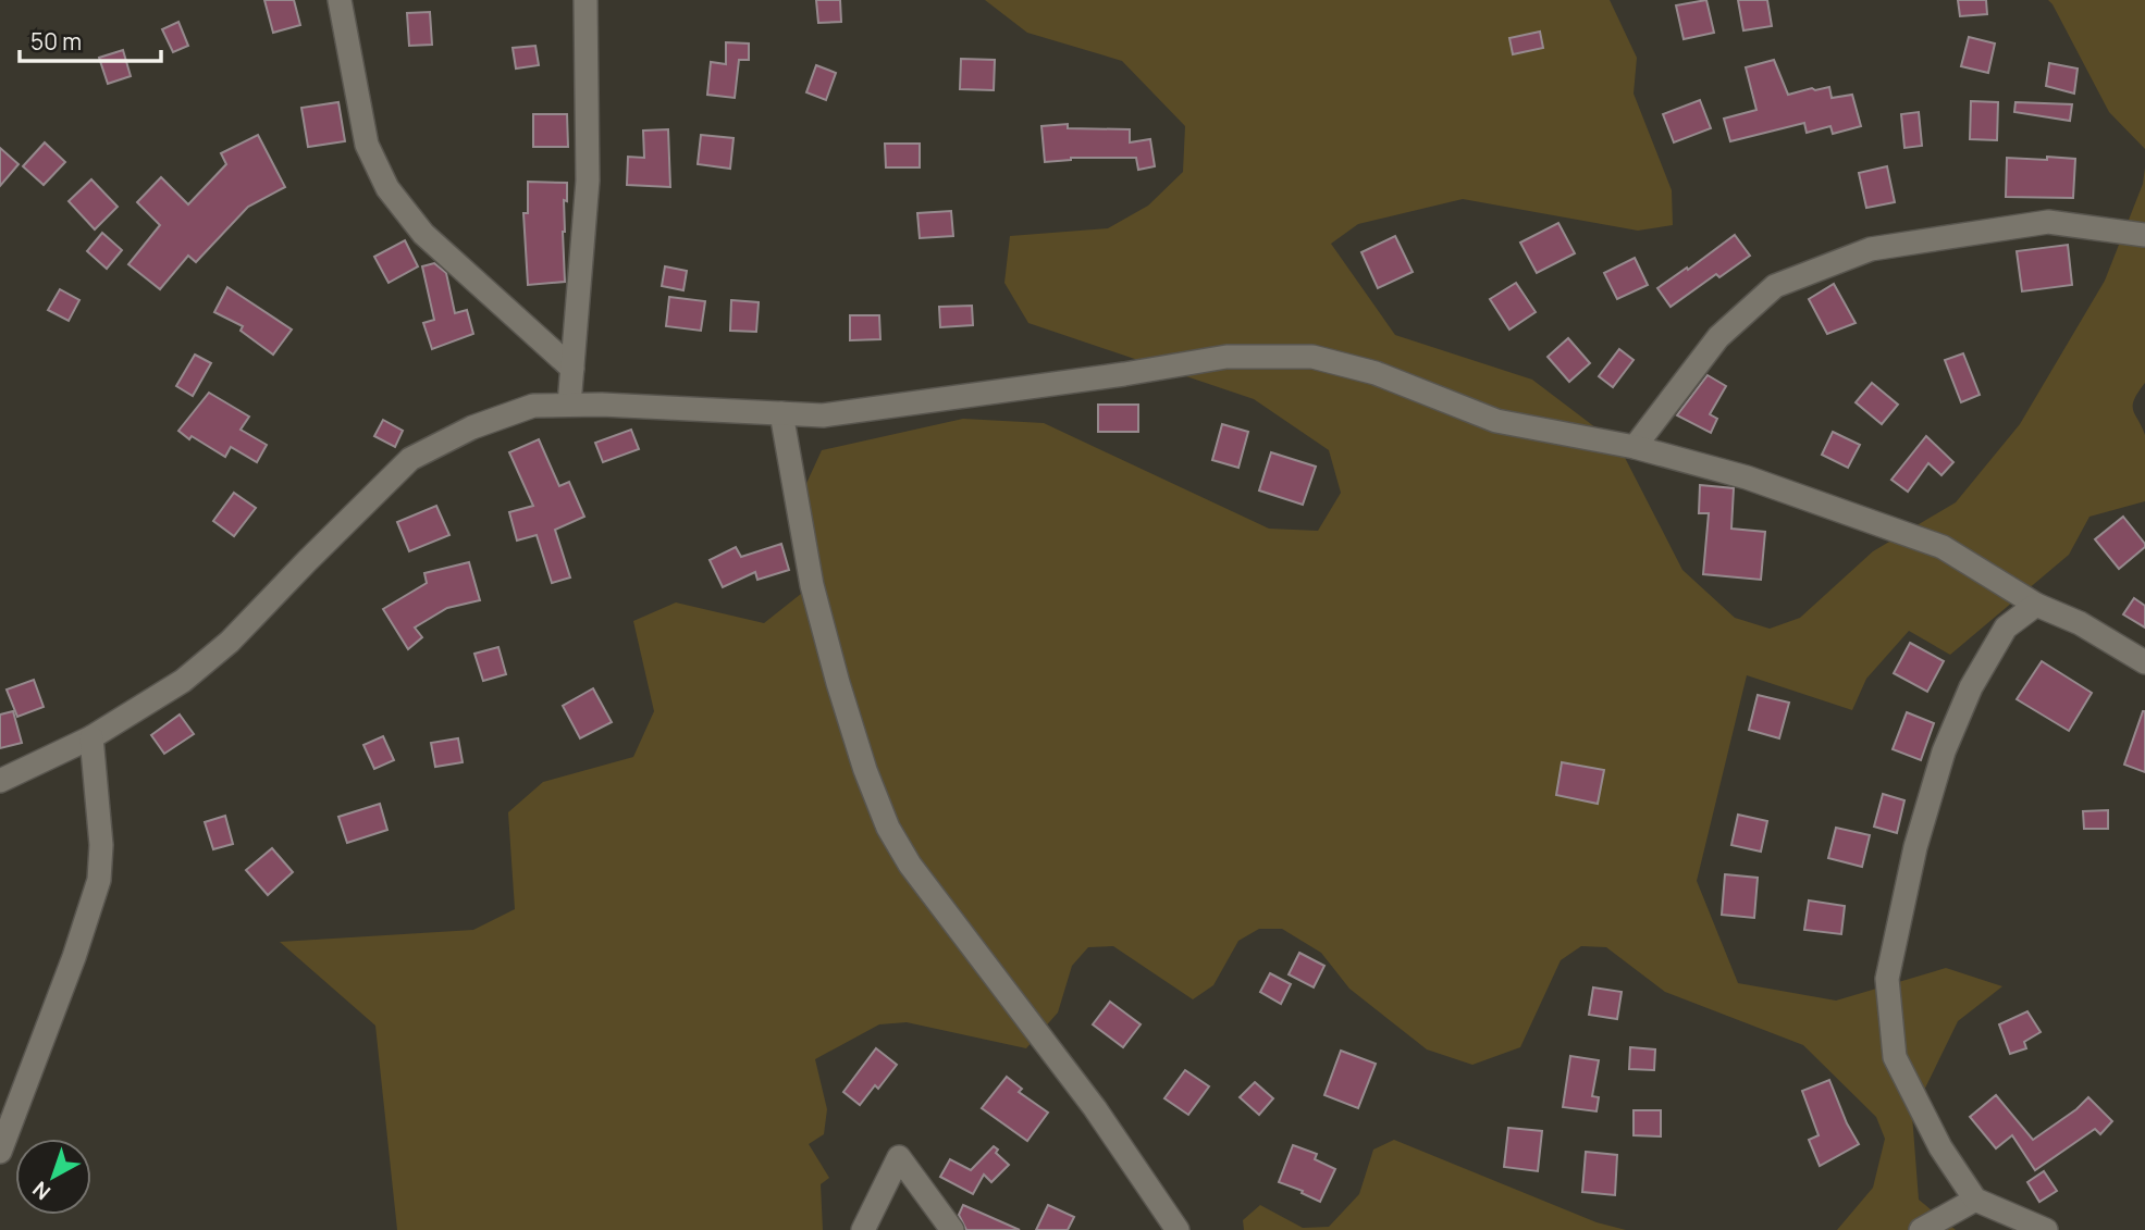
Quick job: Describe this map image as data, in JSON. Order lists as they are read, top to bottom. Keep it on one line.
{"scale_bar":"50 m","north":"bottom left"}
